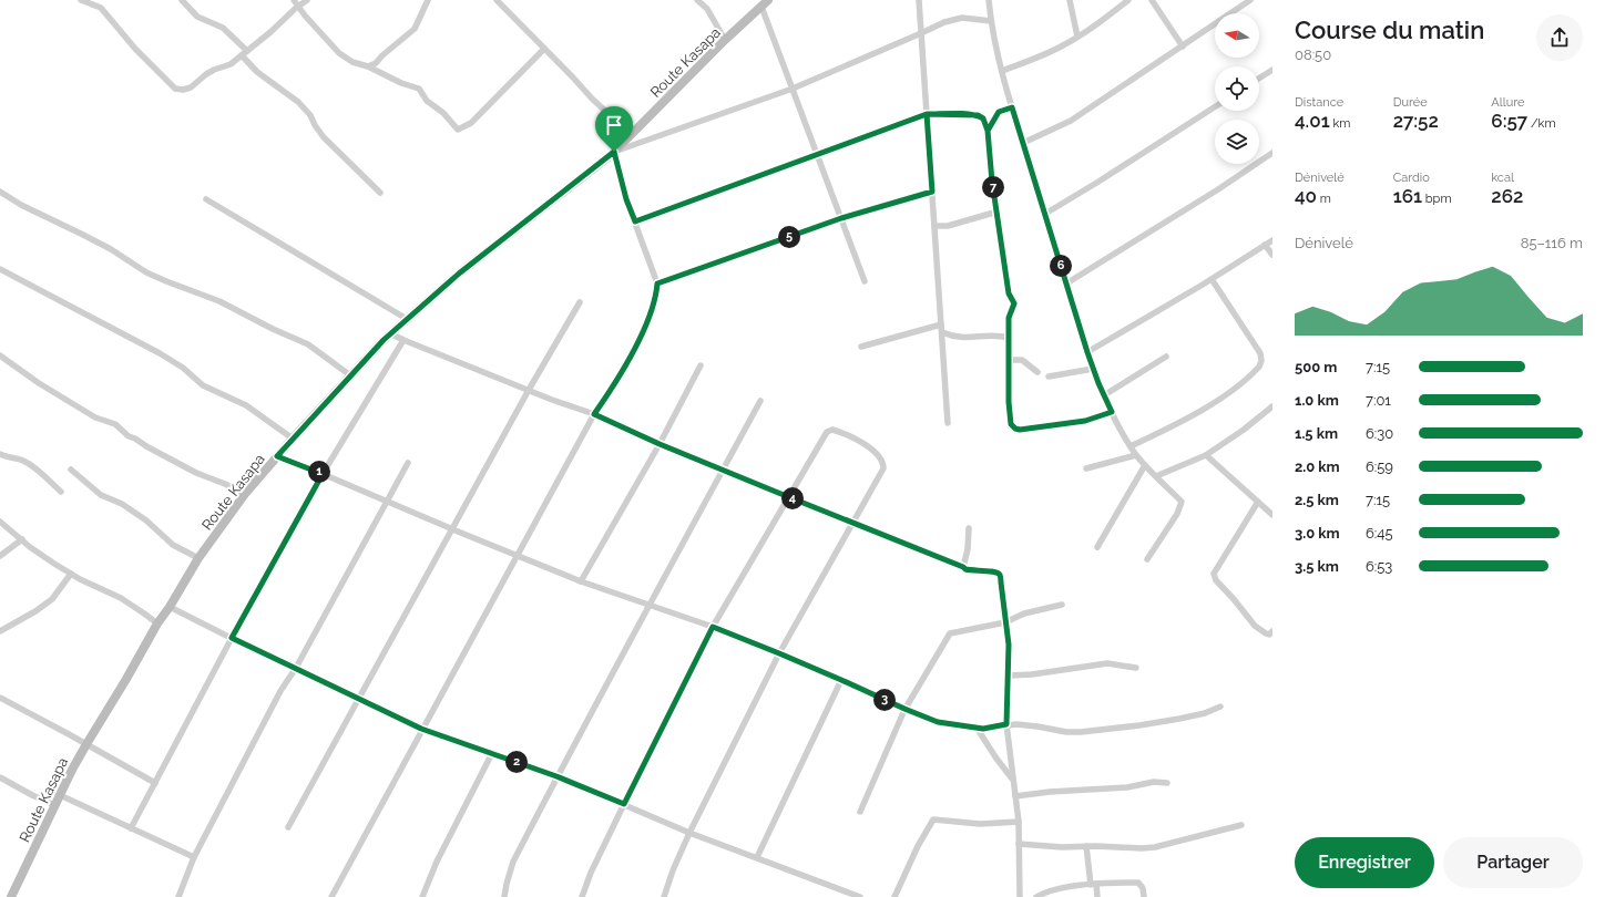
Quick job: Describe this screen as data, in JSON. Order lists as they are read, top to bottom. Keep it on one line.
{"streets":{"main road":["Route Kasapa"]},"north":"left","page":{"heading":["Course du matin","08:50"],"stats":[["Distance","4.01 km"],["Durée","27:52"],["Allure","6:57 /km"],["Dénivelé","40 m"],["Cardio","161 bpm"],["kcal","262"]],"pins":["7","5","6","1","4","3","2"],"chart":["Dénivelé","85–116 m"],"list":[{"name":"500 m","note":"7:15"},{"name":"1.0 km","note":"7:01"},{"name":"1.5 km","note":"6:30"},{"name":"2.0 km","note":"6:59"},{"name":"2.5 km","note":"7:15"},{"name":"3.0 km","note":"6:45"},{"name":"3.5 km","note":"6:53"}],"buttons":["Enregistrer","Partager"]}}
